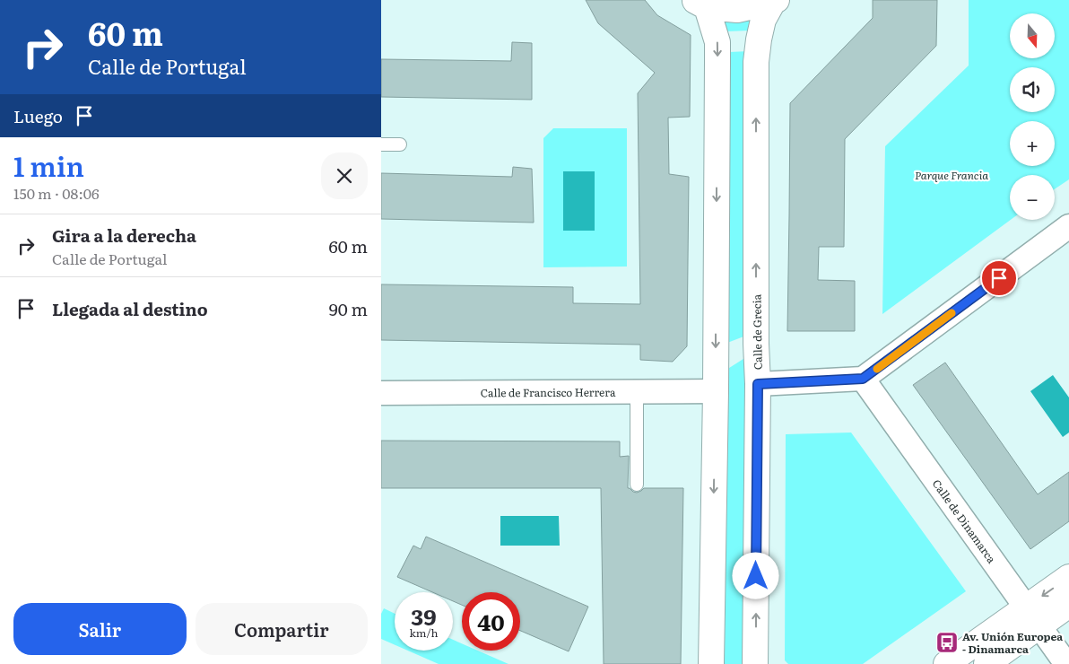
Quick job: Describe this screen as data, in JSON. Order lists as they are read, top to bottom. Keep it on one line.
{"streets":{"street":["Calle de Grecia","Calle de Francisco Herrera","Calle de Dinamarca"]},"parks":["Parque Francia"],"places":{"bus stop":["Av. Unión Europea - Dinamarca"]},"north":"bottom","page":{"turn":["60 m","Calle de Portugal"],"map_buttons":["+","−"],"then":"Luego","heading":["1 min","150 m · 08:06"],"list":[{"name":"Gira a la derecha","note":"Calle de Portugal","value":"60 m"},{"name":"Llegada al destino","value":"90 m"}],"speed":"39 km/h","limit":"40","buttons":["Salir","Compartir"]}}
